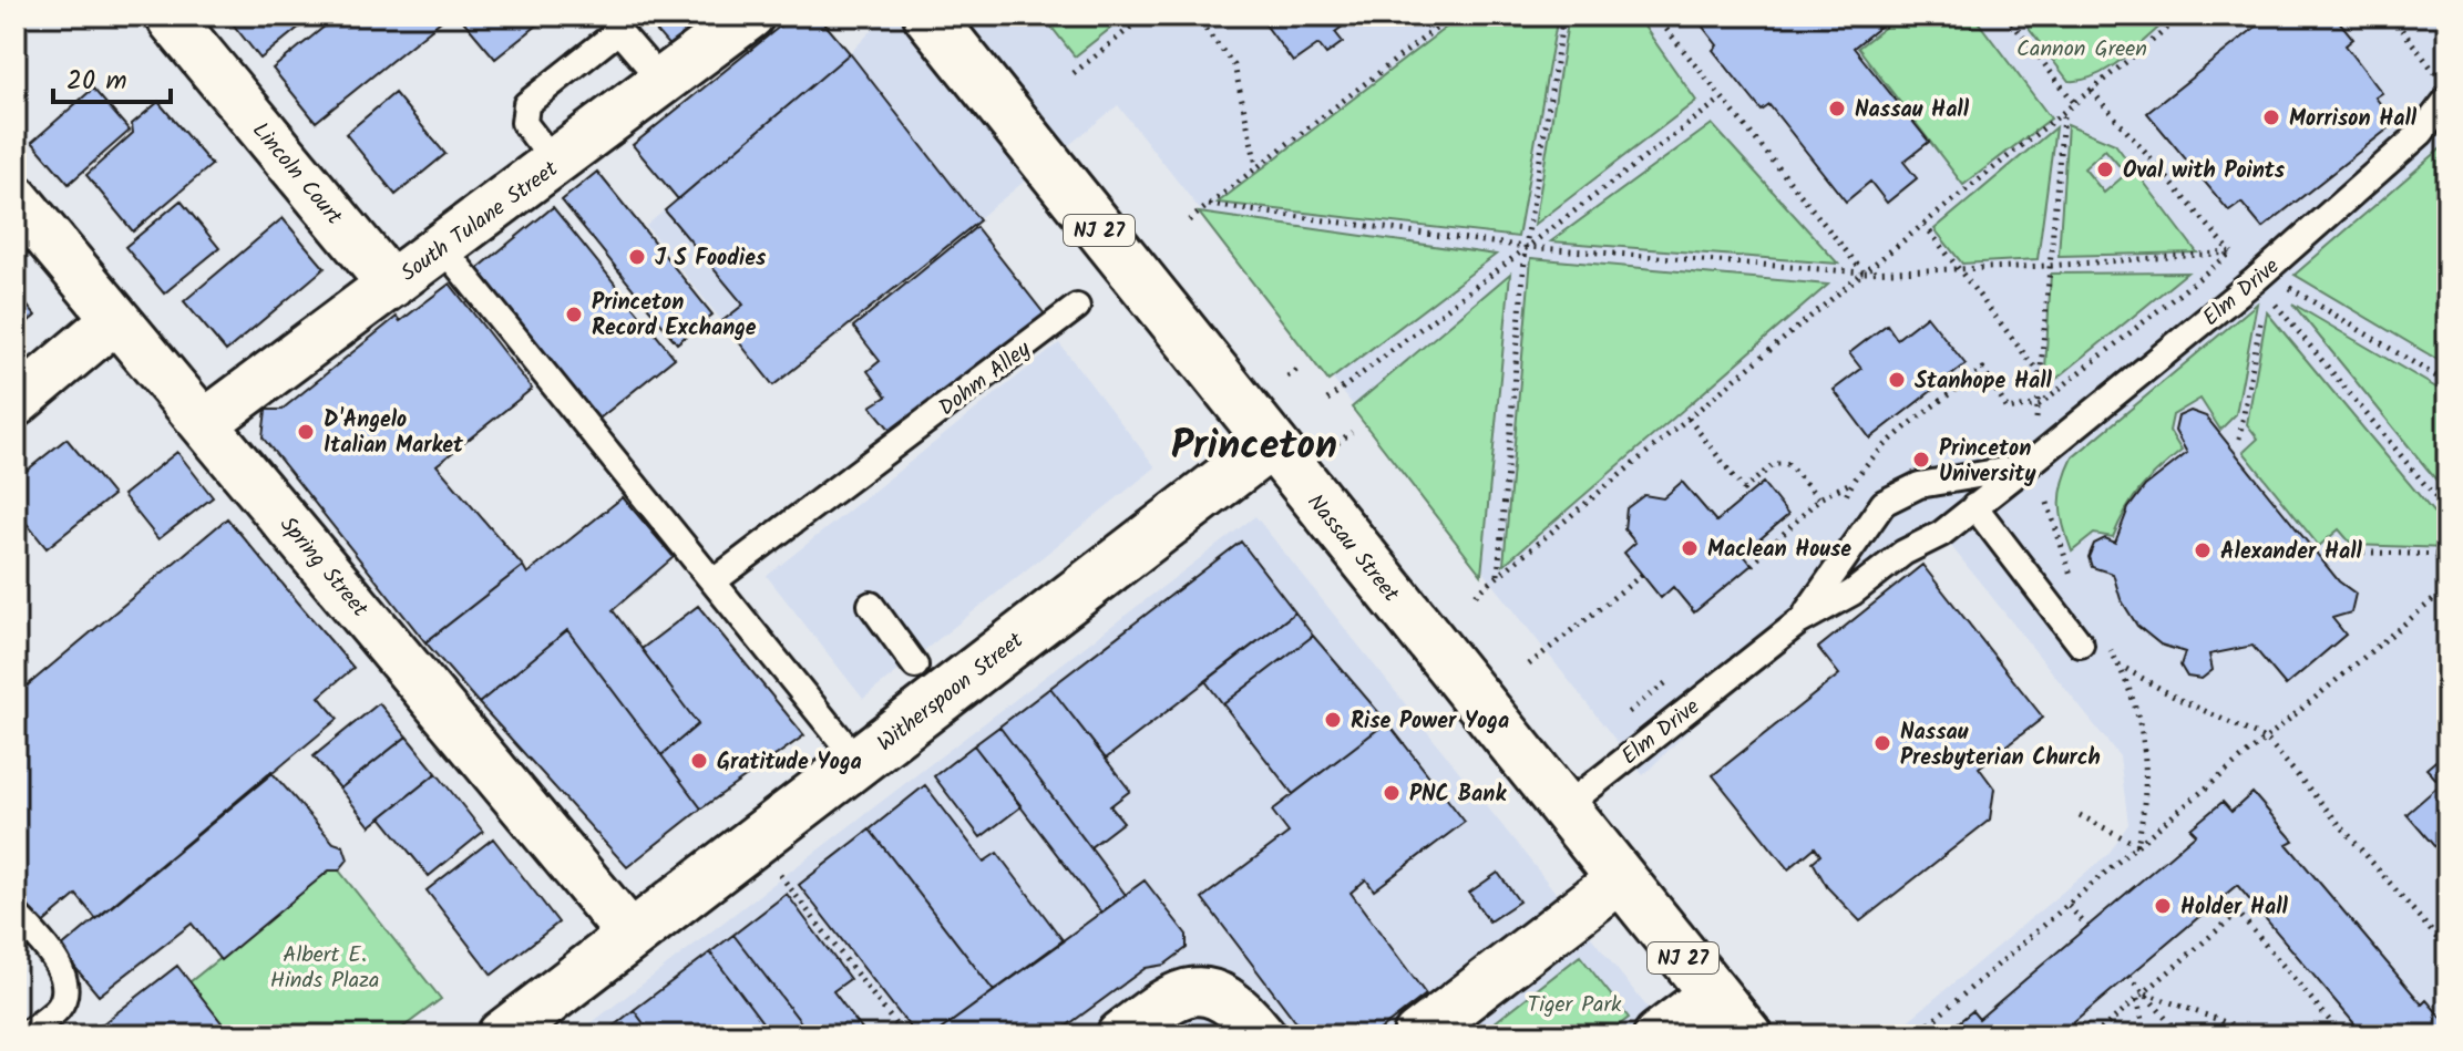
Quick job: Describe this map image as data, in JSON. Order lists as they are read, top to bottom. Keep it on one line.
{"streets":{"main road":["NJ 27","Nassau Street","Witherspoon Street"],"street":["Lincoln Court","South Tulane Street","Spring Street"],"lane":["Elm Drive","Dohm Alley"]},"crossings":[["Lincoln Court","South Tulane Street"],["South Tulane Street","Spring Street"],["Elm Drive","Nassau Street"],["Nassau Street","Witherspoon Street"],["Spring Street","Witherspoon Street"]],"districts":["Princeton"],"parks":["Cannon Green","Albert E. Hinds Plaza","Tiger Park"],"places":["Nassau Hall","Morrison Hall","Oval with Points","J S Foodies","Princeton Record Exchange","Stanhope Hall","D'Angelo Italian Market","Princeton University","Maclean House","Alexander Hall","Rise Power Yoga","Nassau Presbyterian Church","Gratitude Yoga","PNC Bank","Holder Hall"],"scale_bar":"20 m"}
